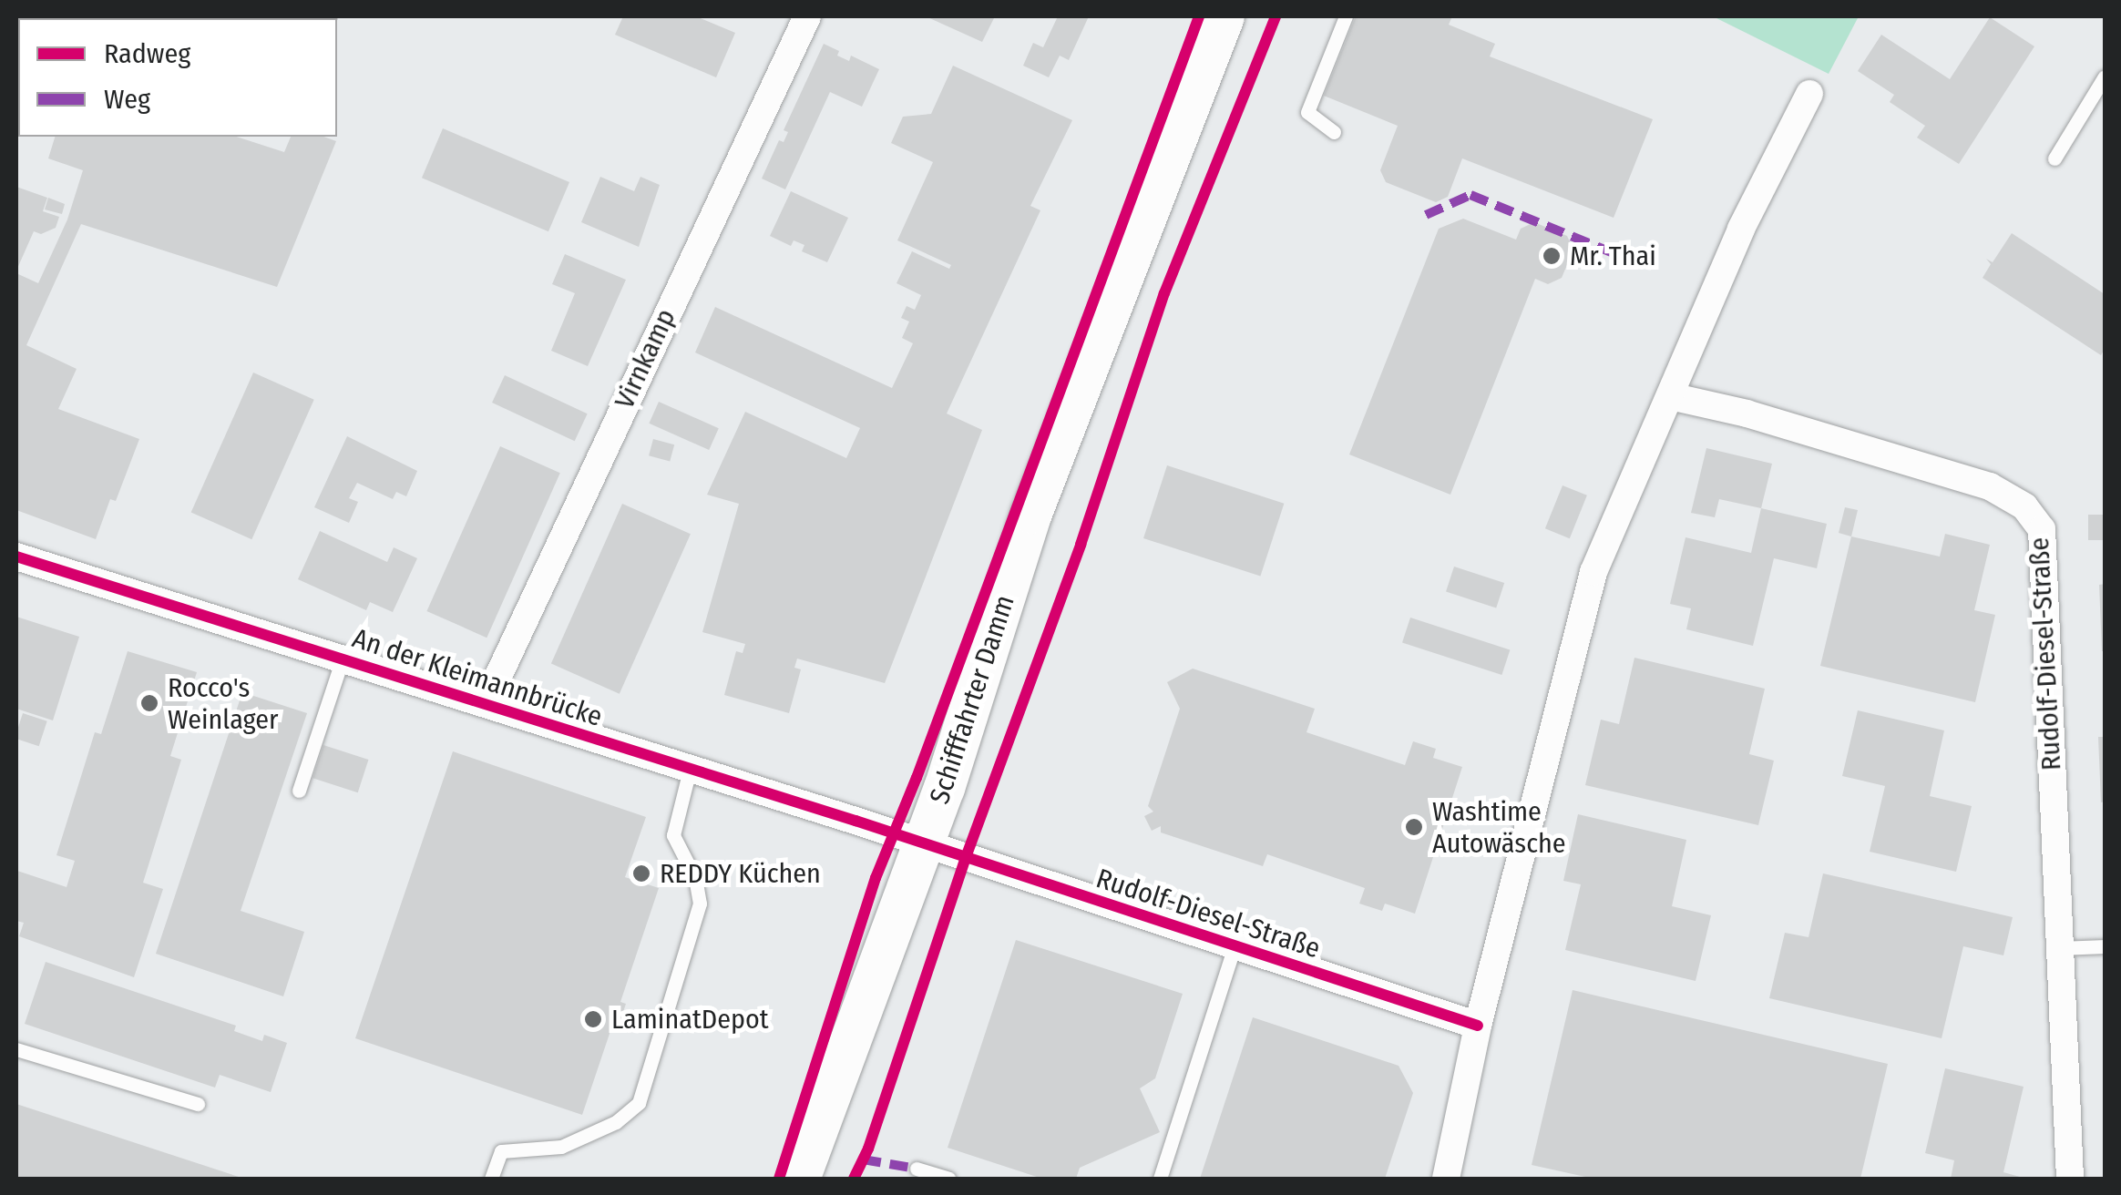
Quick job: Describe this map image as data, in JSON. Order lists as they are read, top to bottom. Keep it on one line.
{"streets":{"main road":["Schifffahrter Damm"],"street":["Virnkamp","Rudolf-Diesel-Straße","An der Kleimannbrücke"]},"crossings":[["Virnkamp","An der Kleimannbrücke"],["Rudolf-Diesel-Straße","An der Kleimannbrücke"],["Rudolf-Diesel-Straße","Schifffahrter Damm"],["An der Kleimannbrücke","Schifffahrter Damm"]],"places":["Mr. Thai","Rocco's Weinlager","Washtime Autowäsche","REDDY Küchen","LaminatDepot"],"legend":["Radweg","Weg"]}
